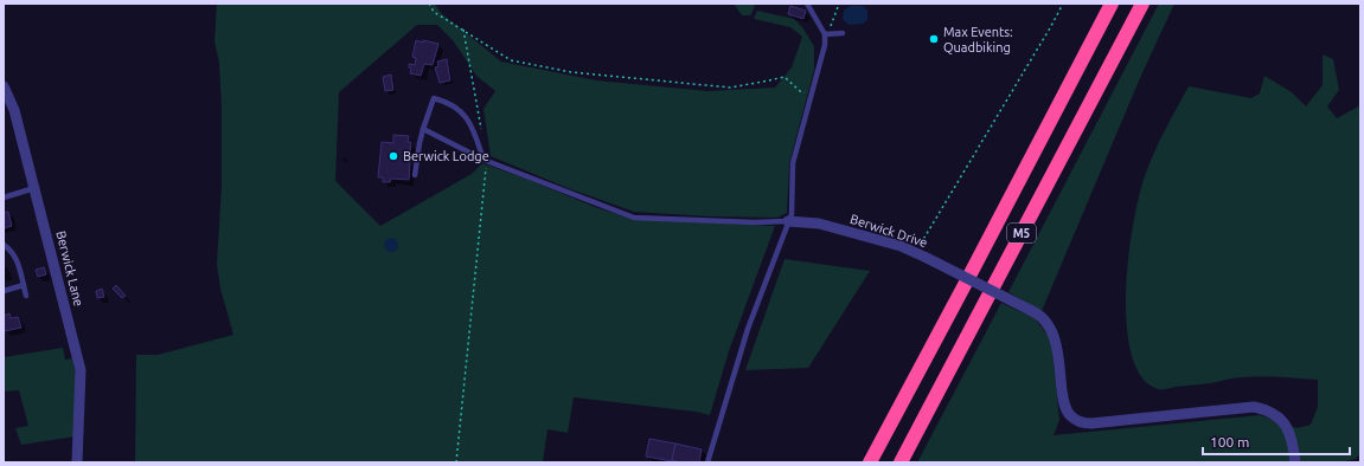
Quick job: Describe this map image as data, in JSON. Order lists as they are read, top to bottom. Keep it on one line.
{"streets":{"highway":["M5"],"street":["Berwick Drive","Berwick Lane"]},"places":["Max Events: Quadbiking","Berwick Lodge"],"scale_bar":"100 m"}
